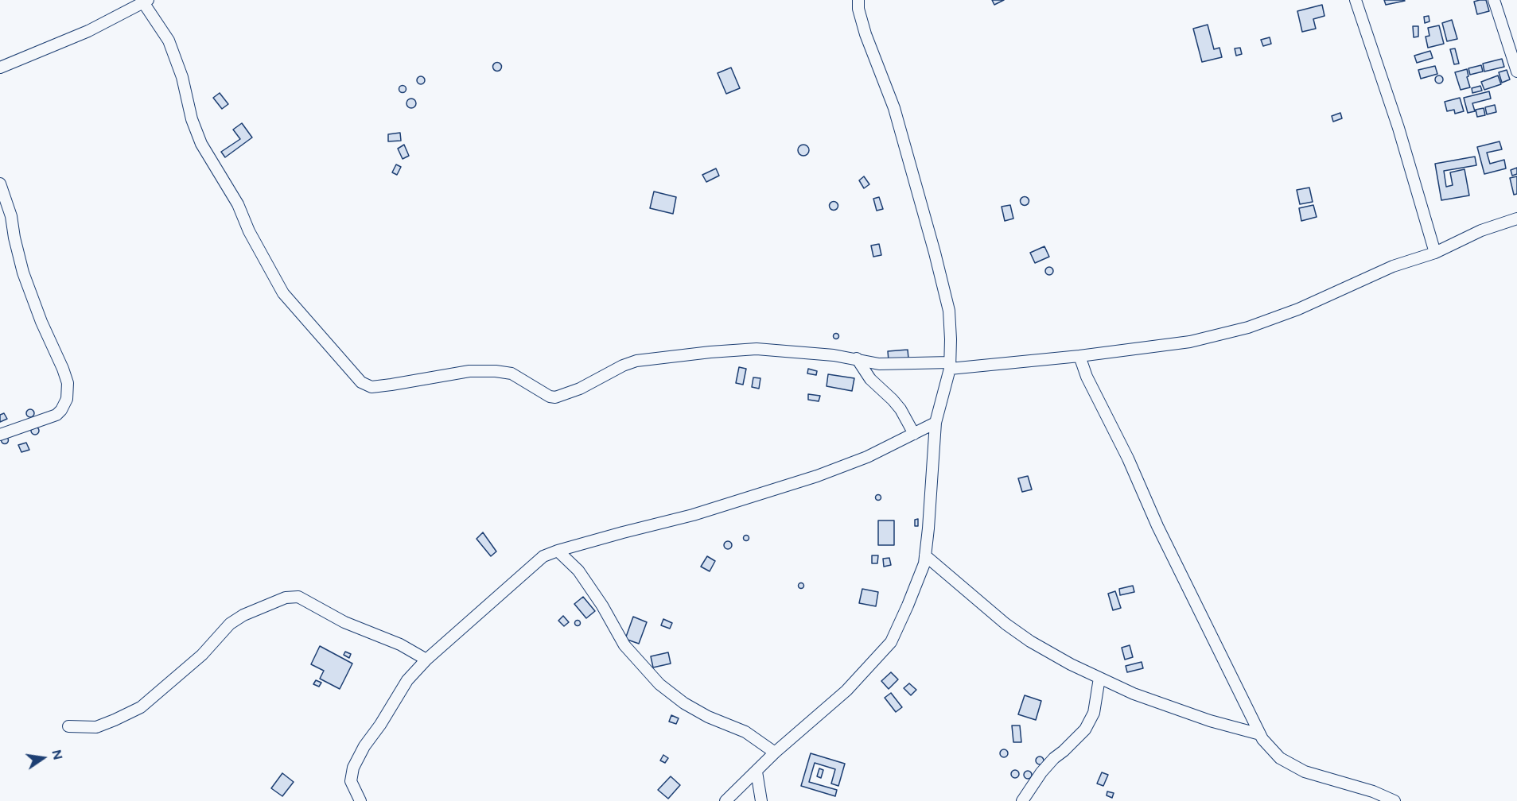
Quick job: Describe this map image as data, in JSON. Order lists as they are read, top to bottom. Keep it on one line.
{"north":"right"}
